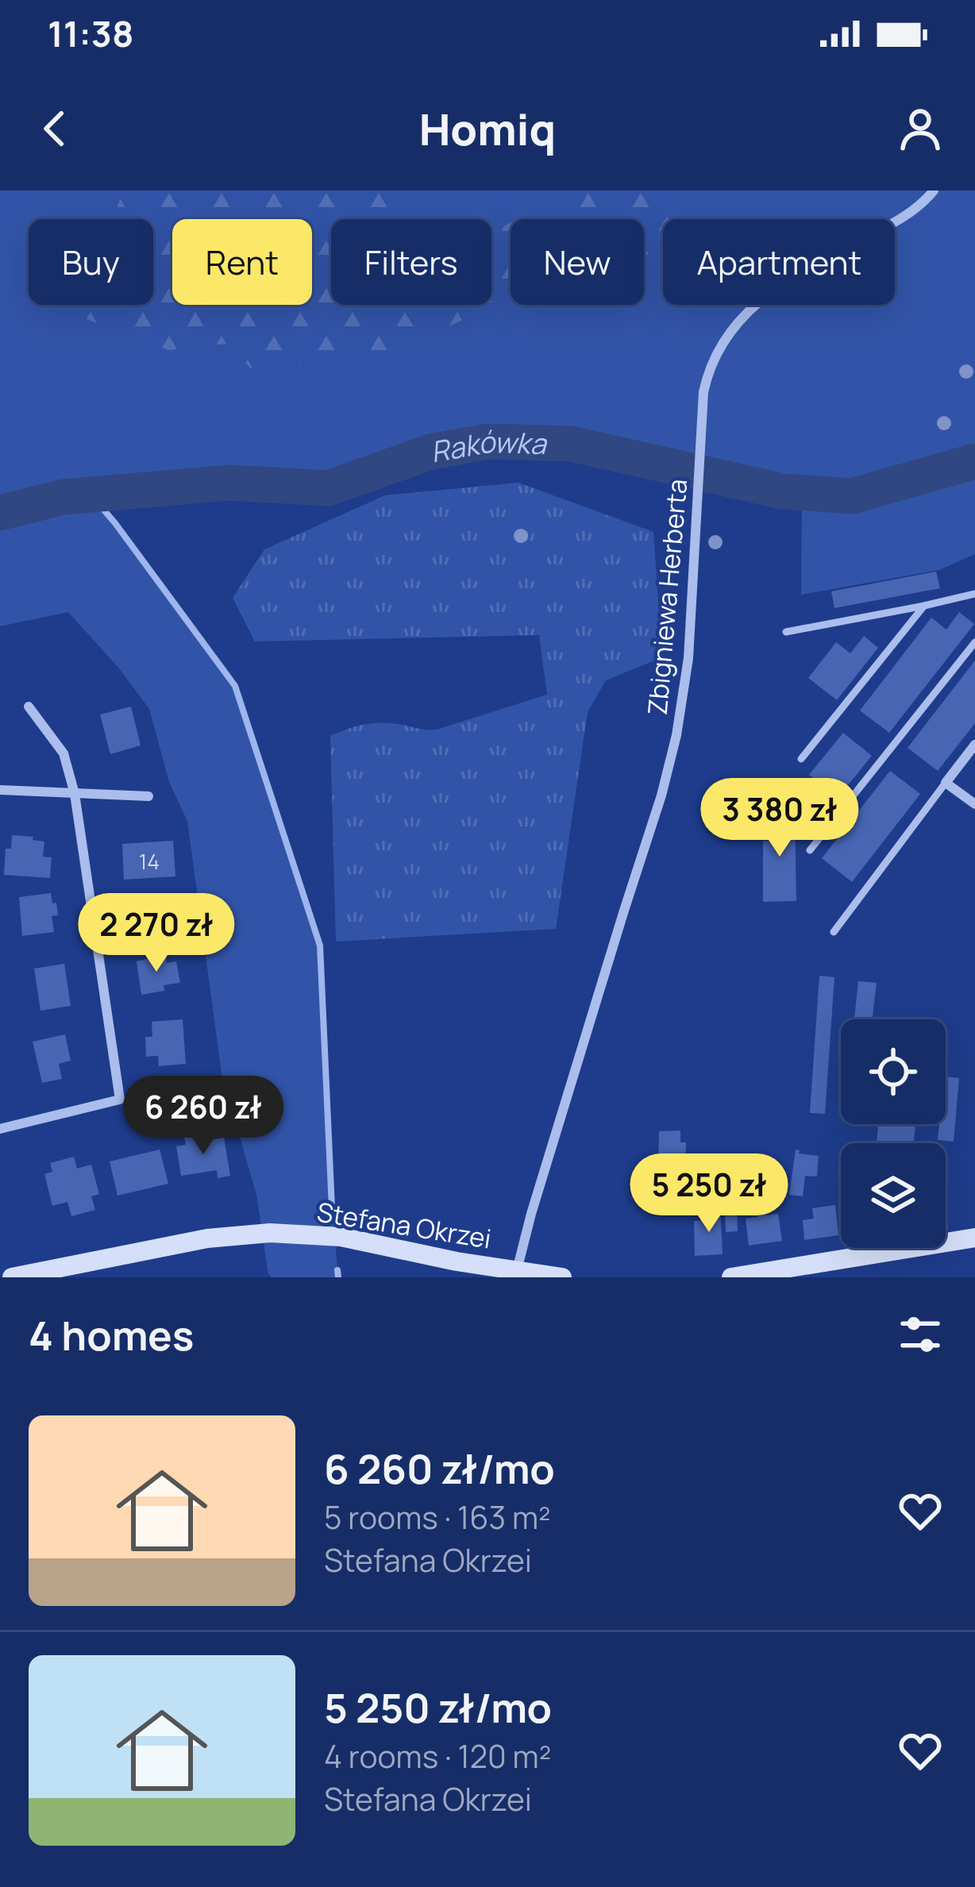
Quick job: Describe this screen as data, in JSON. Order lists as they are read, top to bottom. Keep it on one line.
{"streets":{"street":["Zbigniewa Herberta","Stefana Okrzei"]},"crossings":[["Zbigniewa Herberta","Stefana Okrzei"]],"water":["Rakówka"],"house_numbers":["14"],"page":{"status":"11:38","header":"Homiq","chip":["Buy","Rent","Filters","New","Apartment"],"price":["3 380 zł","2 270 zł","6 260 zł","5 250 zł"],"heading":"4 homes","list":[{"name":"6 260 zł/mo","note":"5 rooms · 163 m² · Stefana Okrzei"},{"name":"5 250 zł/mo","note":"4 rooms · 120 m² · Stefana Okrzei"}]}}
